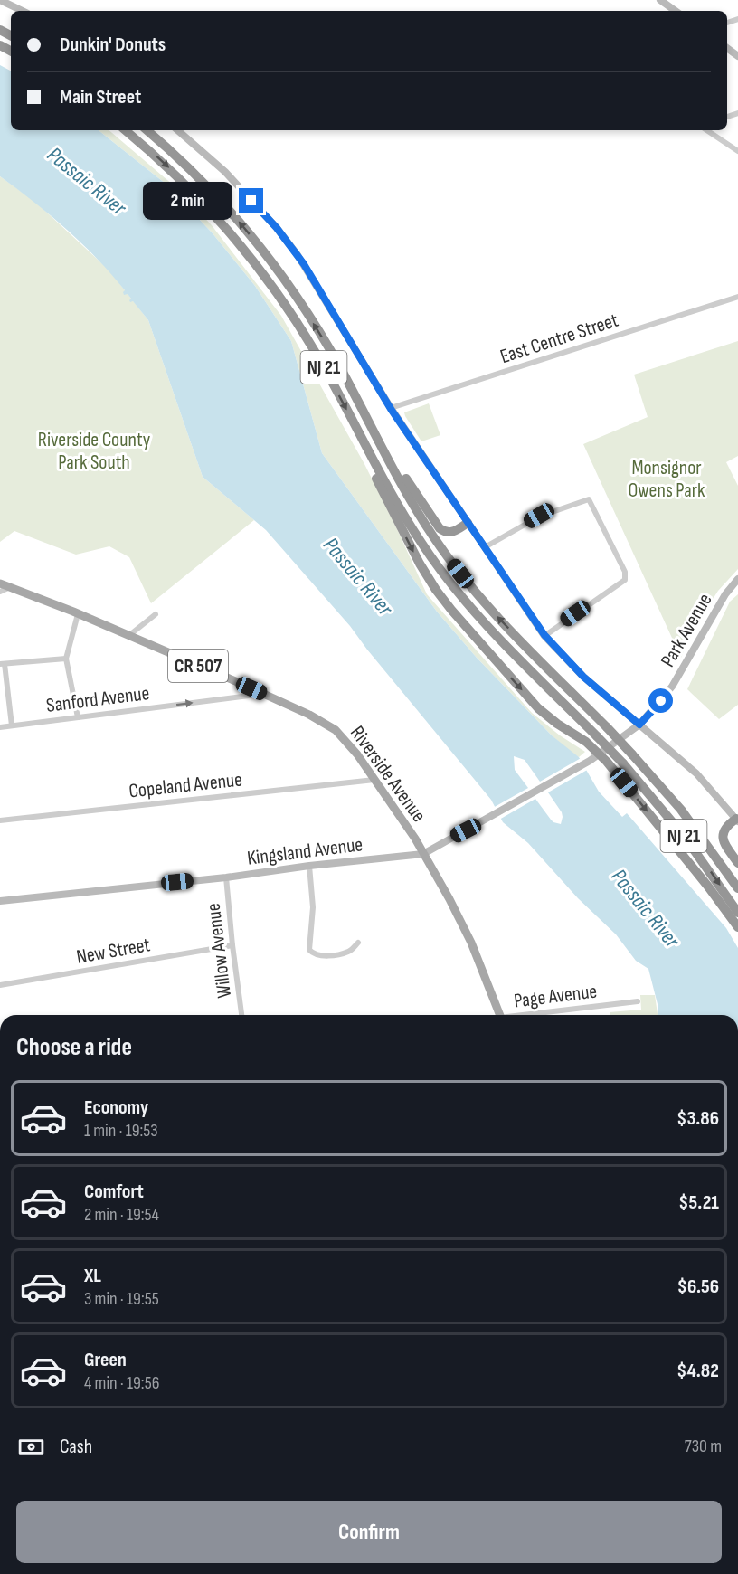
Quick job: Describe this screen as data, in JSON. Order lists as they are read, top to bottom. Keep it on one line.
{"streets":{"highway":["NJ 21"],"main road":["Park Avenue","CR 507","Riverside Avenue","Kingsland Avenue"],"street":["East Centre Street","Sanford Avenue","Copeland Avenue","New Street","Willow Avenue","Page Avenue"]},"crossings":[["Park Avenue","Kingsland Avenue"],["Sanford Avenue","Riverside Avenue"],["Riverside Avenue","Copeland Avenue"],["Riverside Avenue","Kingsland Avenue"],["Kingsland Avenue","Willow Avenue"],["New Street","Willow Avenue"]],"one_way":["Sanford Avenue"],"water":["Passaic River"],"parks":["Riverside County Park South","Monsignor Owens Park"],"page":{"banner":["Dunkin' Donuts","Main Street"],"bubble":"2 min","heading":"Choose a ride","list":[{"name":"Economy","note":"1 min · 19:53","value":"$3.86"},{"name":"Comfort","note":"2 min · 19:54","value":"$5.21"},{"name":"XL","note":"3 min · 19:55","value":"$6.56"},{"name":"Green","note":"4 min · 19:56","value":"$4.82"}],"pay":["Cash","730 m"],"buttons":"Confirm"}}
